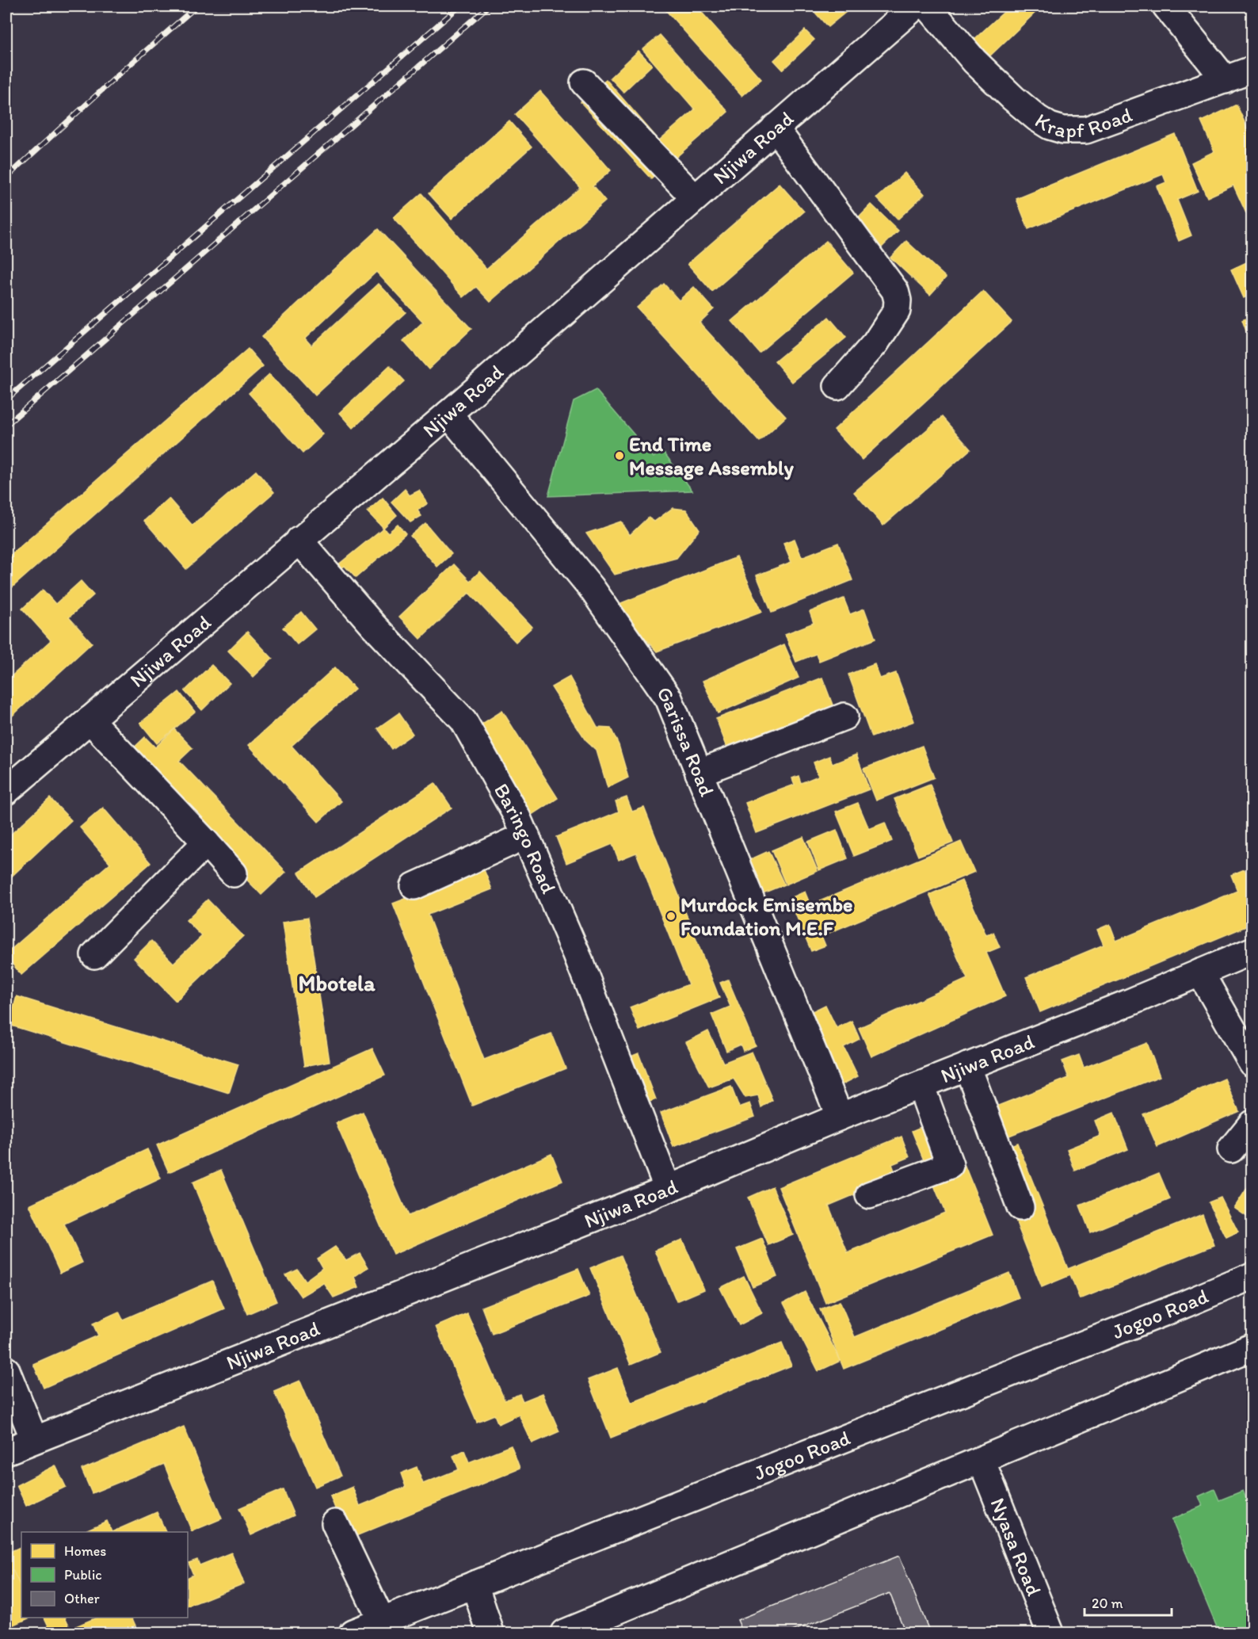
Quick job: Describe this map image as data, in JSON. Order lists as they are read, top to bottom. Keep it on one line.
{"streets":{"street":["Krapf Road","Njiwa Road","Garissa Road","Baringo Road","Jogoo Road","Nyasa Road"]},"crossings":[["Njiwa Road","Garissa Road"],["Njiwa Road","Baringo Road"]],"districts":["Mbotela"],"places":["End Time Message Assembly","Murdock Emisembe Foundation M.E.F"],"legend":["Homes","Public","Other"],"scale_bar":"20 m"}
